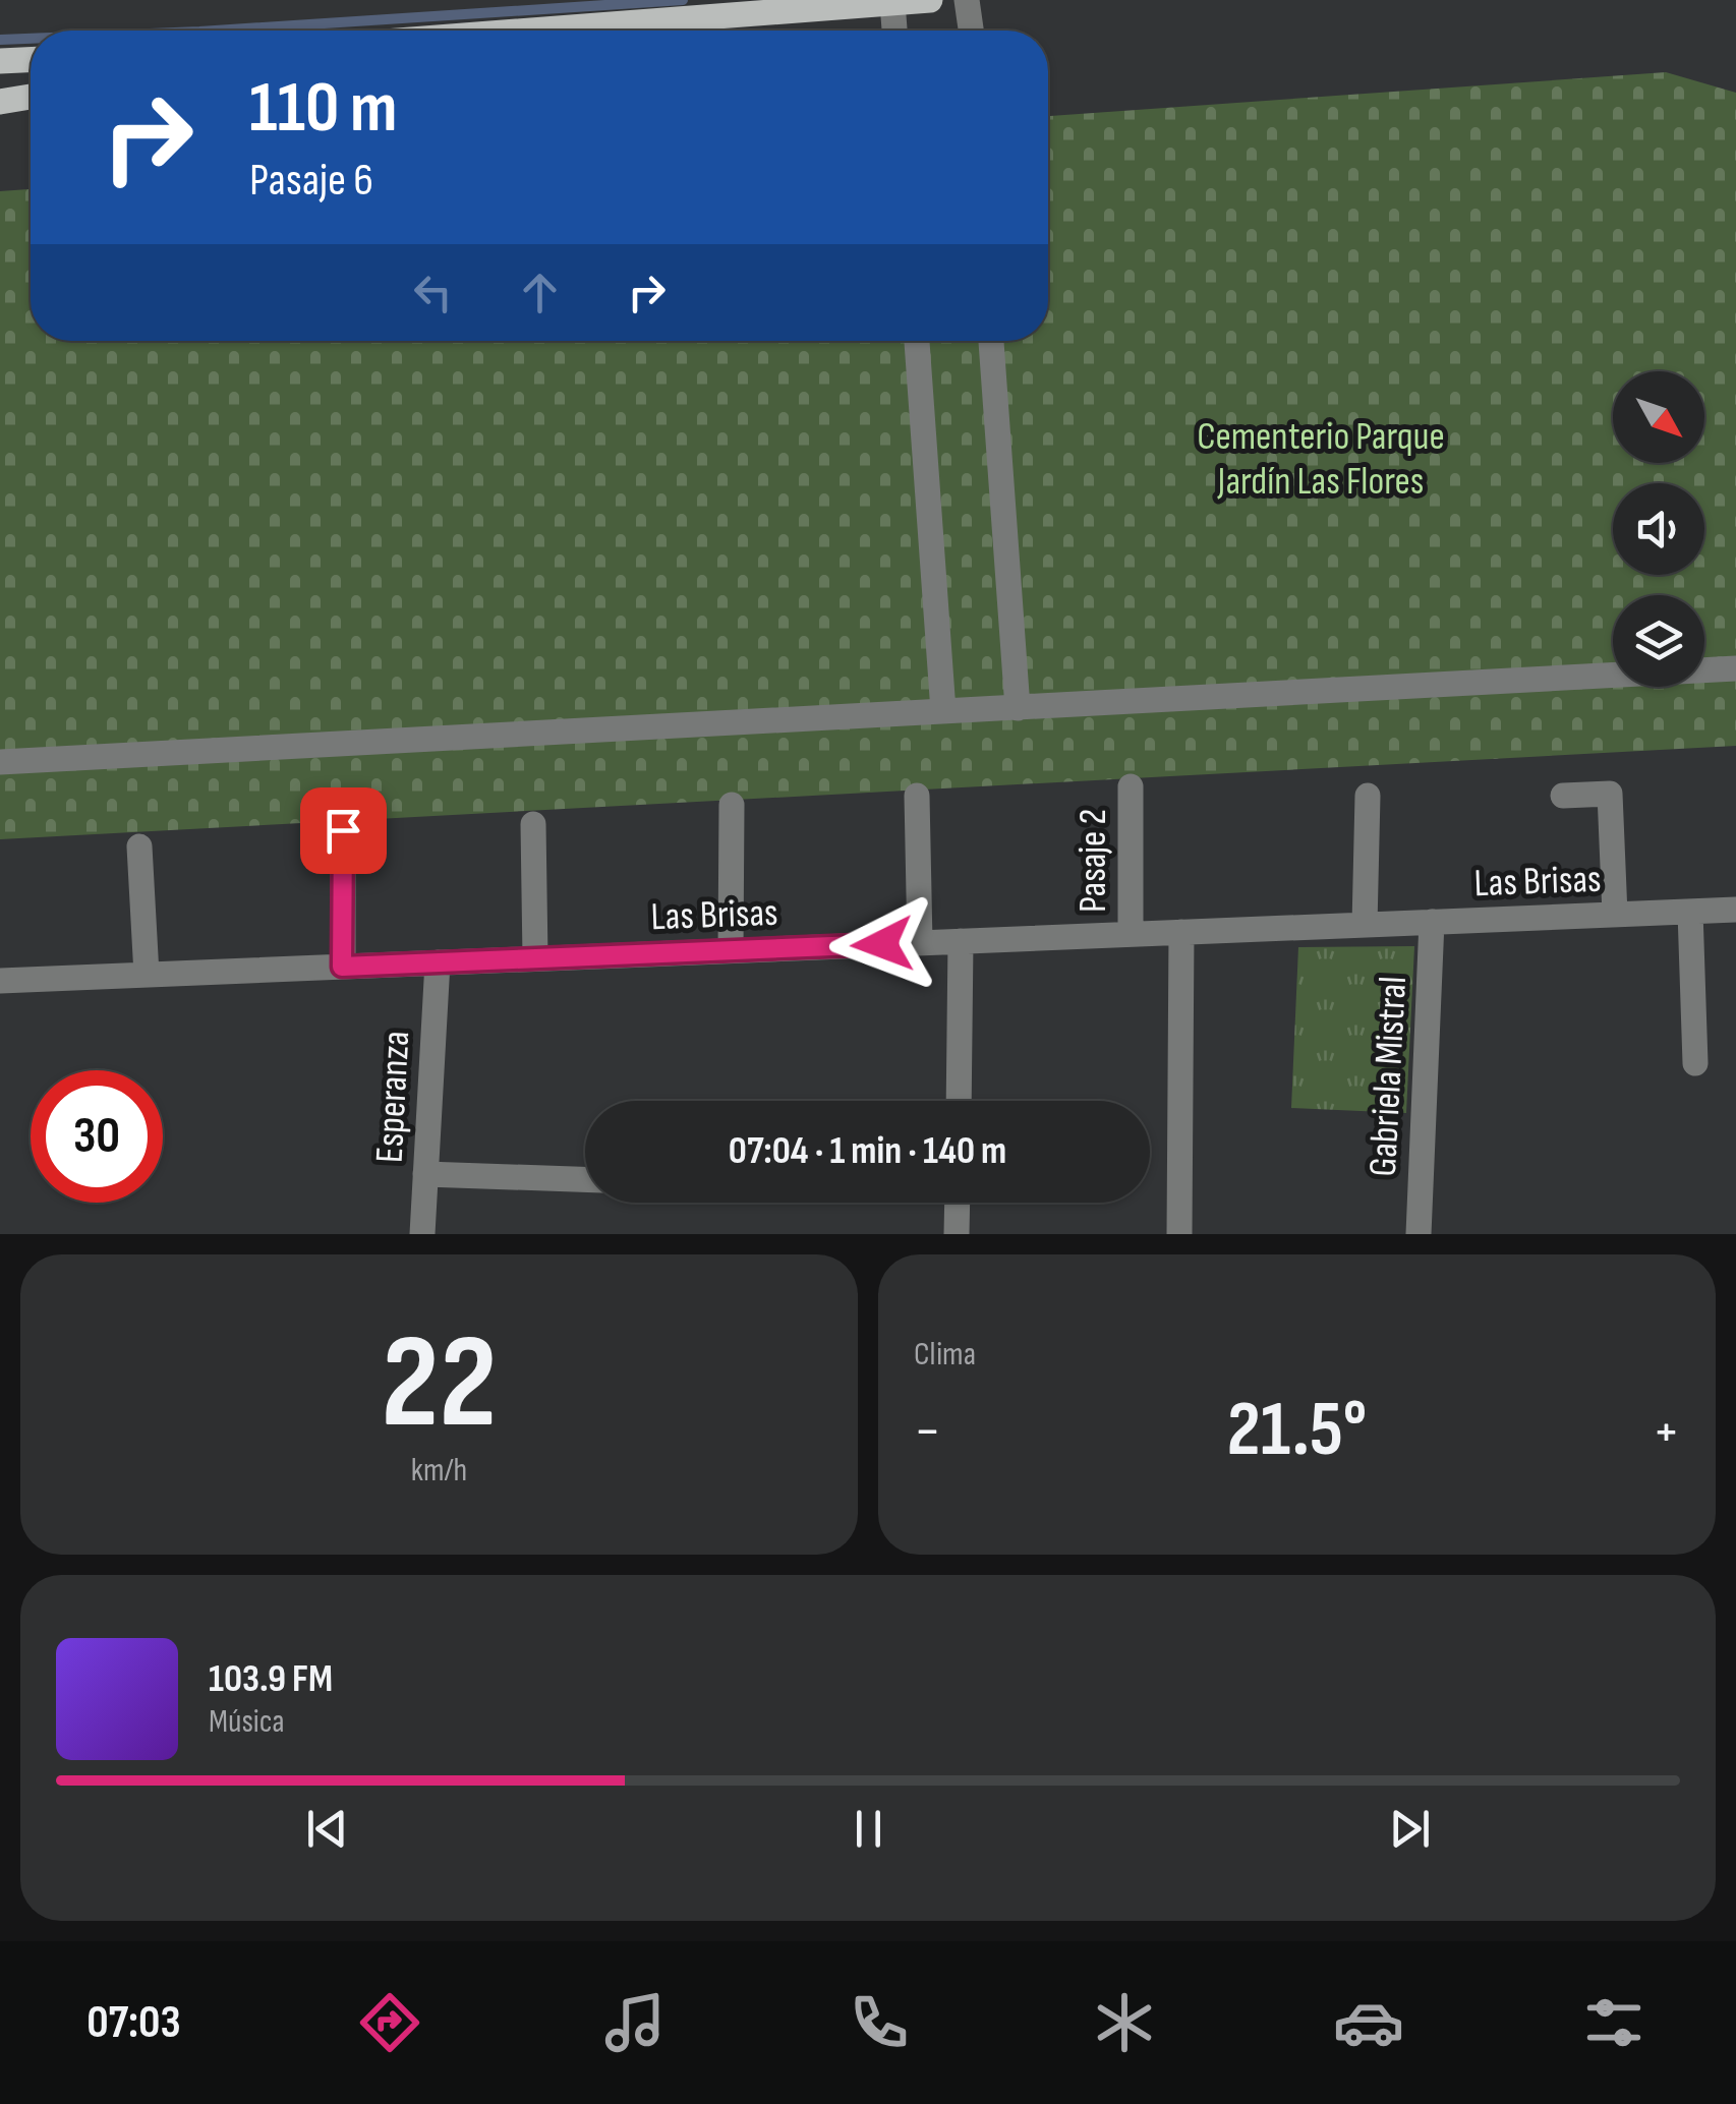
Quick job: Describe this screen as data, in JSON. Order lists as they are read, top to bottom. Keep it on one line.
{"streets":{"street":["Pasaje 2","Las Brisas","Gabriela Mistral","Esperanza"]},"crossings":[["Pasaje 2","Las Brisas"],["Las Brisas","Gabriela Mistral"],["Las Brisas","Esperanza"]],"parks":["Cementerio Parque Jardín Las Flores"],"north":"bottom right","page":{"turn":["110 m","Pasaje 6"],"limit":"30","trip":"07:04 · 1 min · 140 m","tile":[["22","km/h"],"Clima"],"heat":["−","21.5°","+"],"song":["103.9 FM","Música"],"tabs":"07:03"}}
